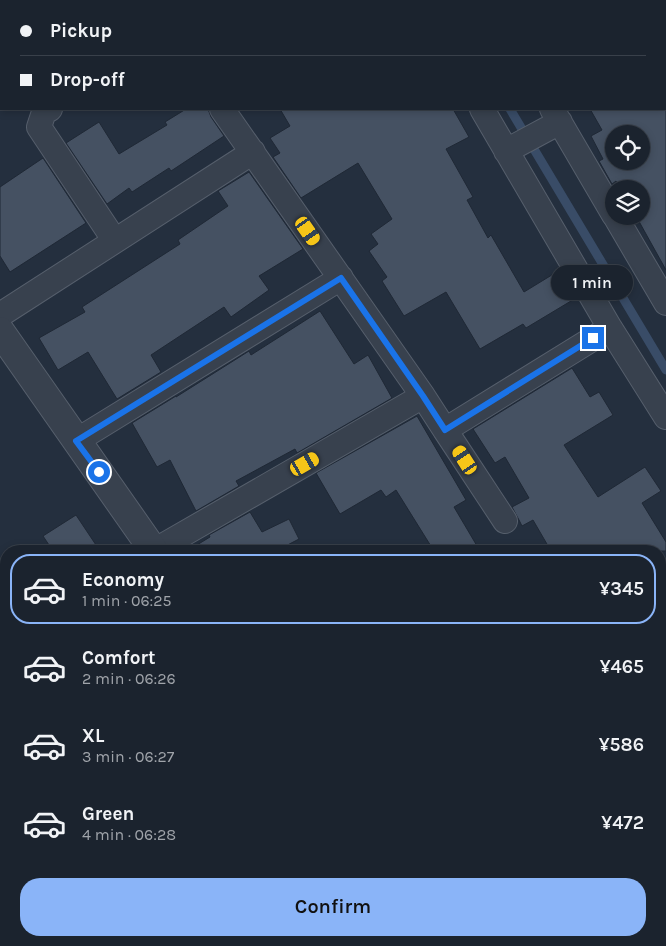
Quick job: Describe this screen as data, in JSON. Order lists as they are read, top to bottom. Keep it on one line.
{"page":{"banner":["Pickup","Drop-off"],"bubble":"1 min","list":[{"name":"Economy","note":"1 min · 06:25","value":"¥345"},{"name":"Comfort","note":"2 min · 06:26","value":"¥465"},{"name":"XL","note":"3 min · 06:27","value":"¥586"},{"name":"Green","note":"4 min · 06:28","value":"¥472"}],"buttons":"Confirm"}}
